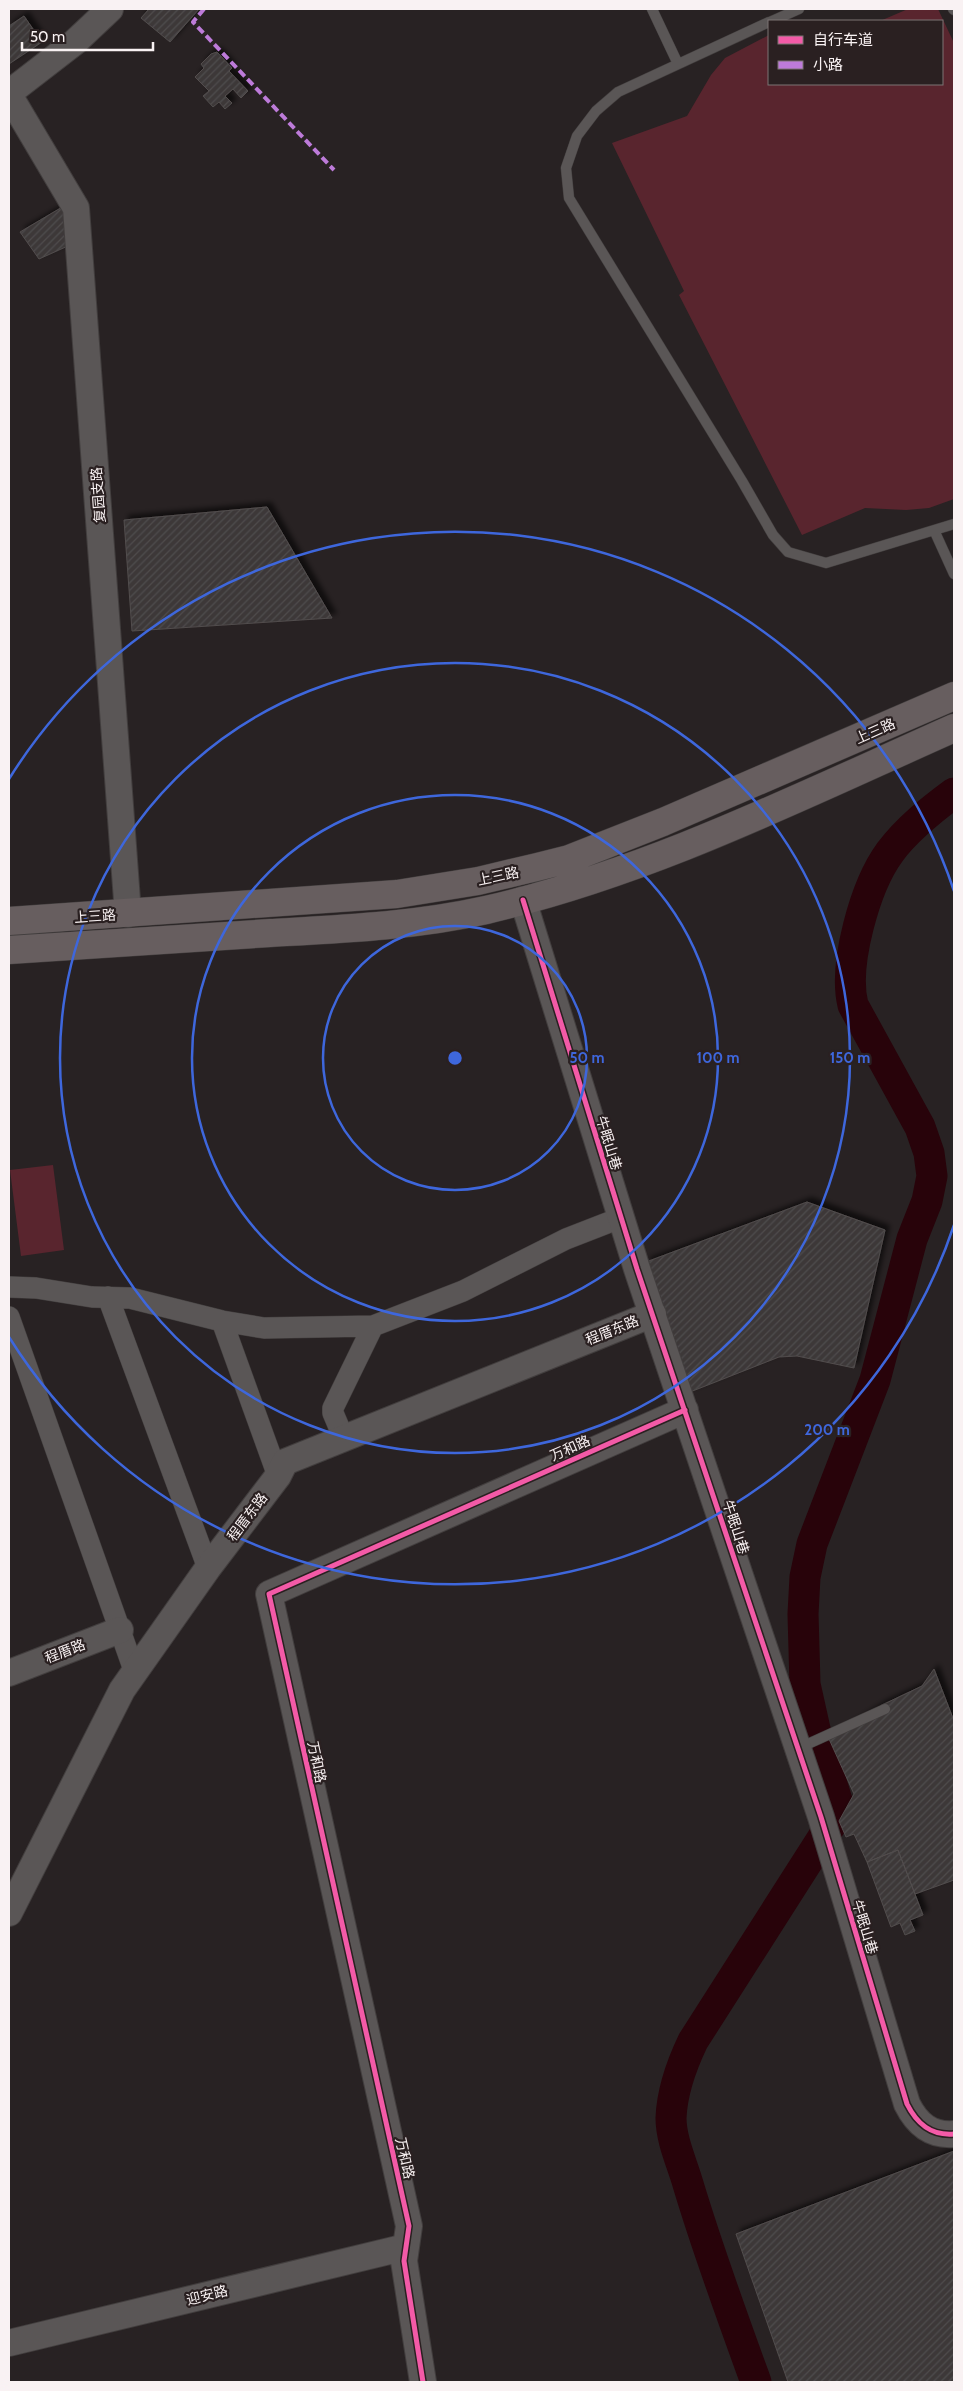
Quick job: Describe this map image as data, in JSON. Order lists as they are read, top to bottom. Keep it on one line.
{"streets":{"main road":["上三路"],"street":["复园支路","牛眠山巷","程厝东路","万和路","程厝路","迎安路"]},"crossings":[["复园支路","上三路"],["上三路","牛眠山巷"],["牛眠山巷","程厝东路"],["牛眠山巷","万和路"],["万和路","迎安路"]],"legend":["自行车道","小路"],"scale_bar":"50 m","rings":["50 m","100 m","150 m","200 m"]}
